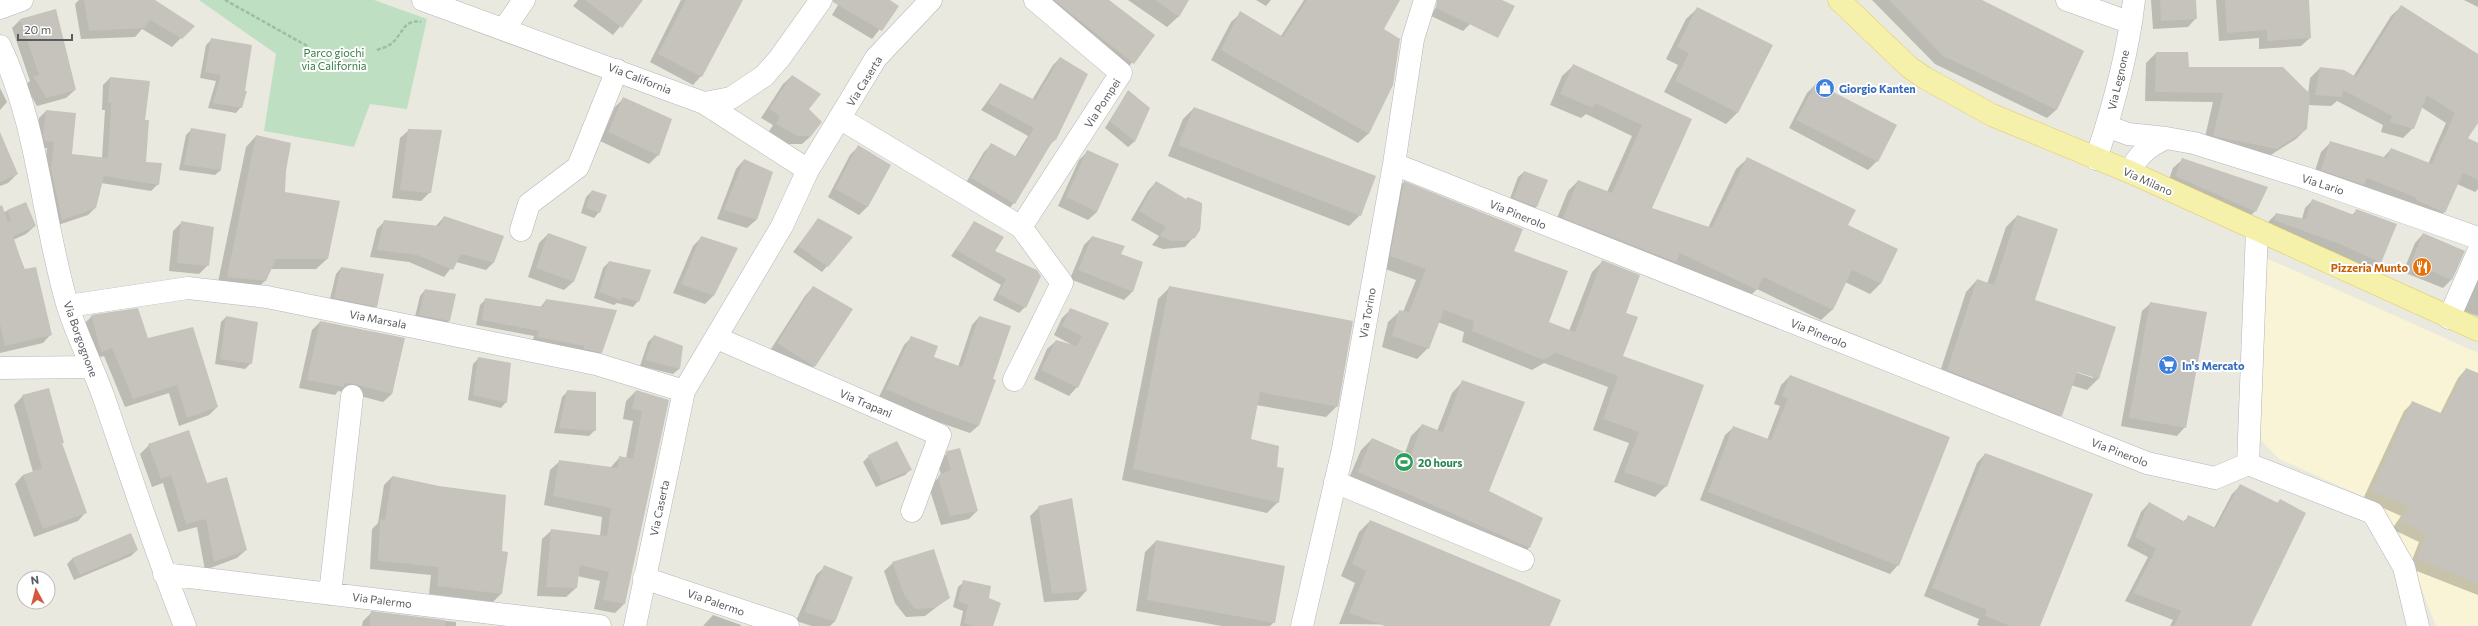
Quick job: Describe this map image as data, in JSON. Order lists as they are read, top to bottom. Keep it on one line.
{"streets":{"main road":["Via Milano"],"street":["Via California","Via Legnone","Via Caserta","Via Pompei","Via Lario","Via Pinerolo","Via Torino","Via Marsala","Via Borgognone","Via Trapani","Via Palermo"]},"crossings":[["Via Legnone","Via Milano"],["Via Legnone","Via Lario"],["Via Caserta","Via Marsala"],["Via Caserta","Via Trapani"],["Via Caserta","Via Palermo"],["Via Pinerolo","Via Torino"],["Via Marsala","Via Borgognone"],["Via Borgognone","Via Palermo"]],"parks":["Parco giochi via California"],"places":{"shop":["Giorgio Kanten"],"restaurant":["Pizzeria Munto"],"supermarket":["In's Mercato"],"sports":["20 hours"]},"scale_bar":"20 m","north":"top"}
